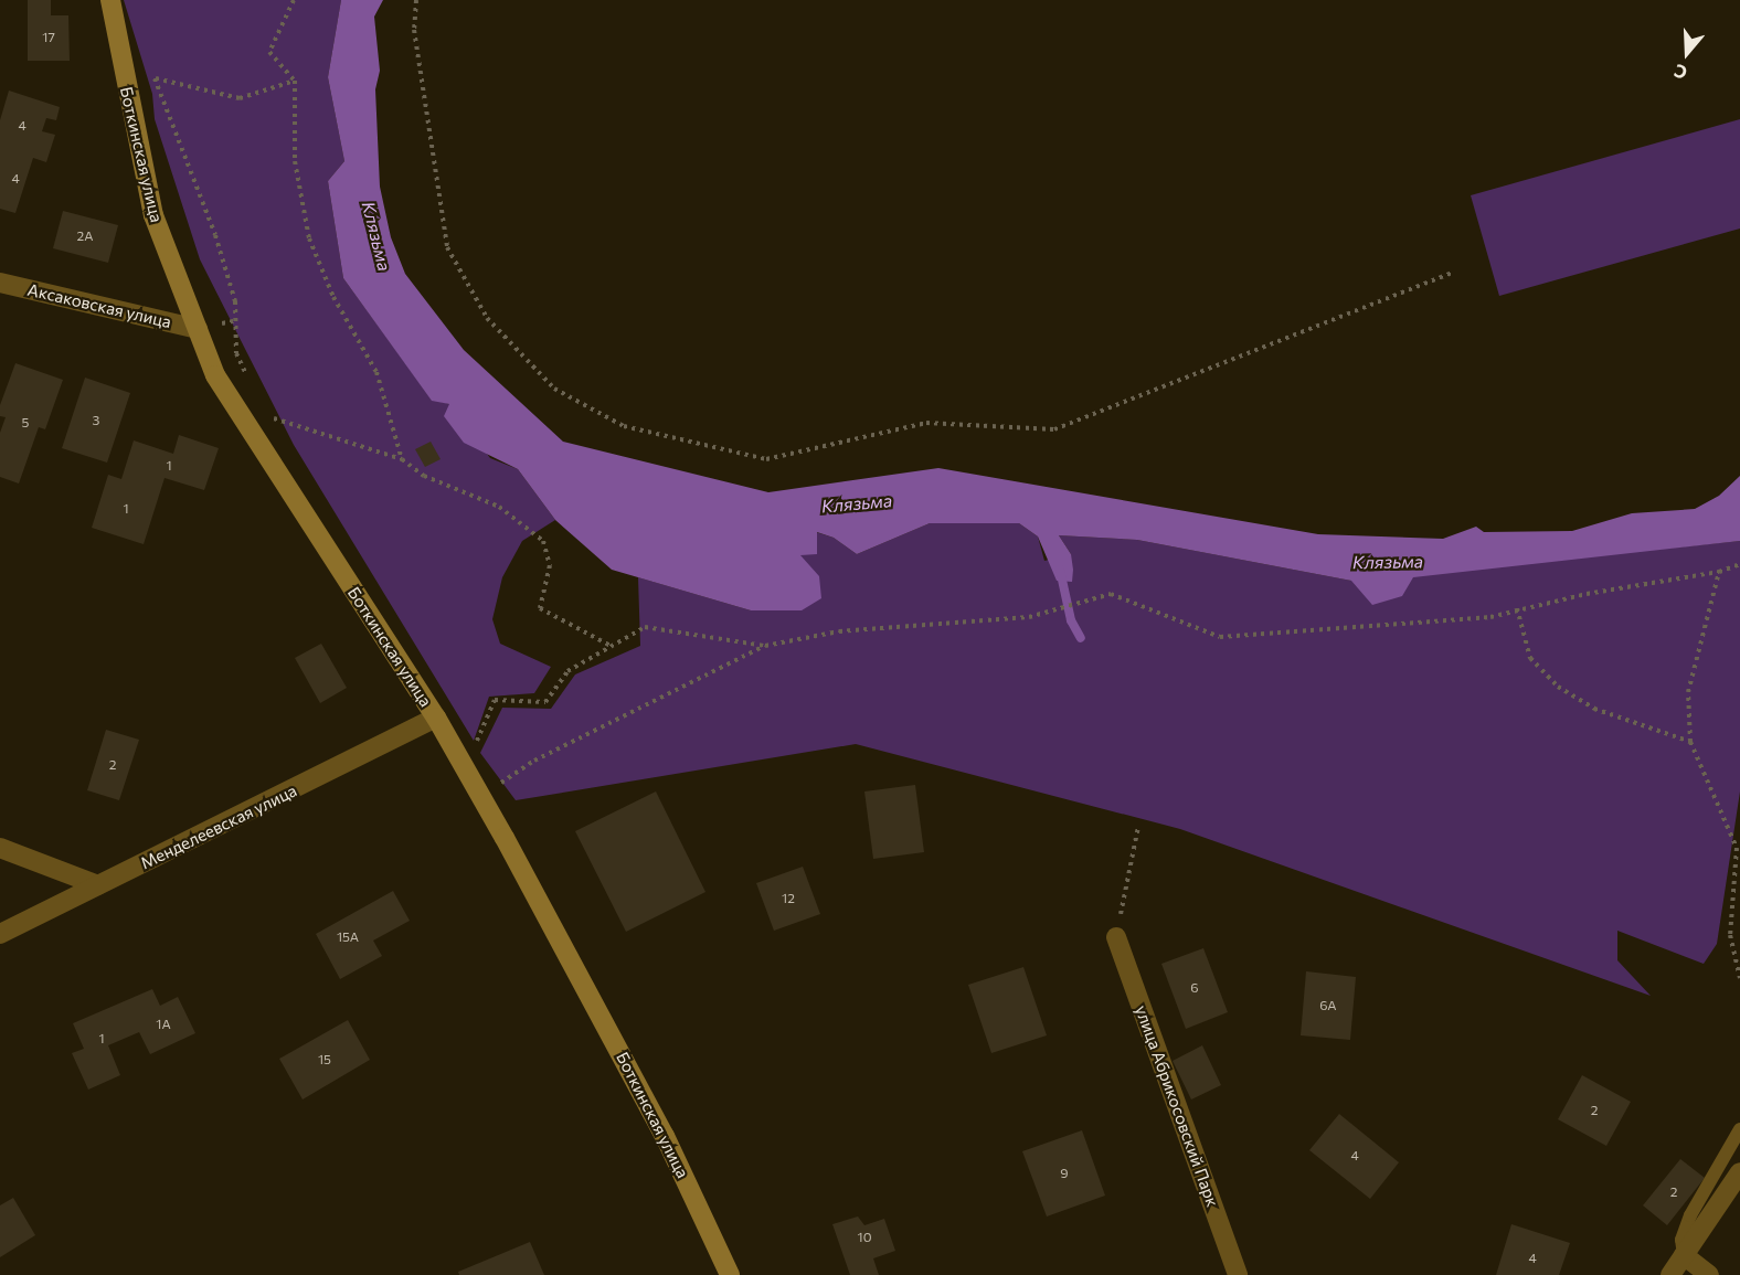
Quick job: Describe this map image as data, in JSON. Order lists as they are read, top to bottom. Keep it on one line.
{"streets":{"street":["Боткинская улица","Аксаковская улица","Менделеевская улица","улица Абрикосовский Парк"]},"crossings":[["Боткинская улица","Аксаковская улица"],["Боткинская улица","Менделеевская улица"]],"water":["Клязьма"],"house_numbers":["17","4","4","2А","3","5","1","1","2","12","15А","6","6А","1А","1","15","2","4","9","2","10","4"],"north":"bottom"}
